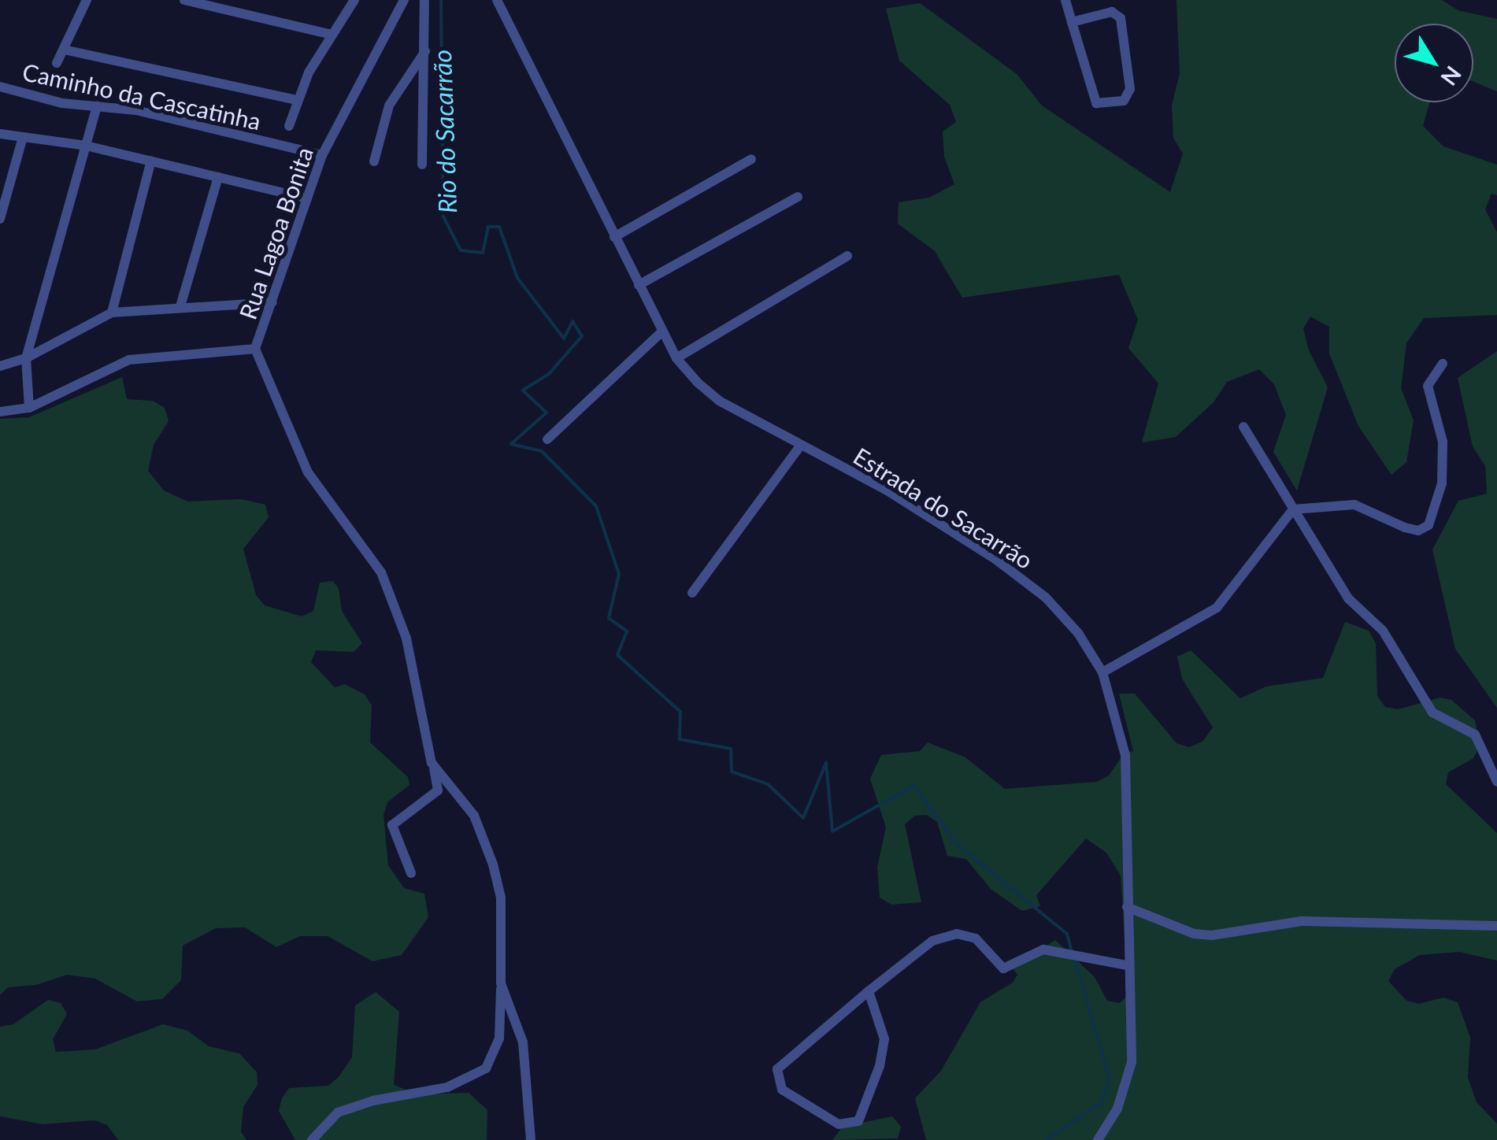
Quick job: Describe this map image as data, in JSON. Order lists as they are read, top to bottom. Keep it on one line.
{"streets":{"street":["Caminho da Cascatinha","Rua Lagoa Bonita","Estrada do Sacarrão"]},"crossings":[["Caminho da Cascatinha","Rua Lagoa Bonita"]],"water":["Rio do Sacarrão"],"north":"bottom right"}
